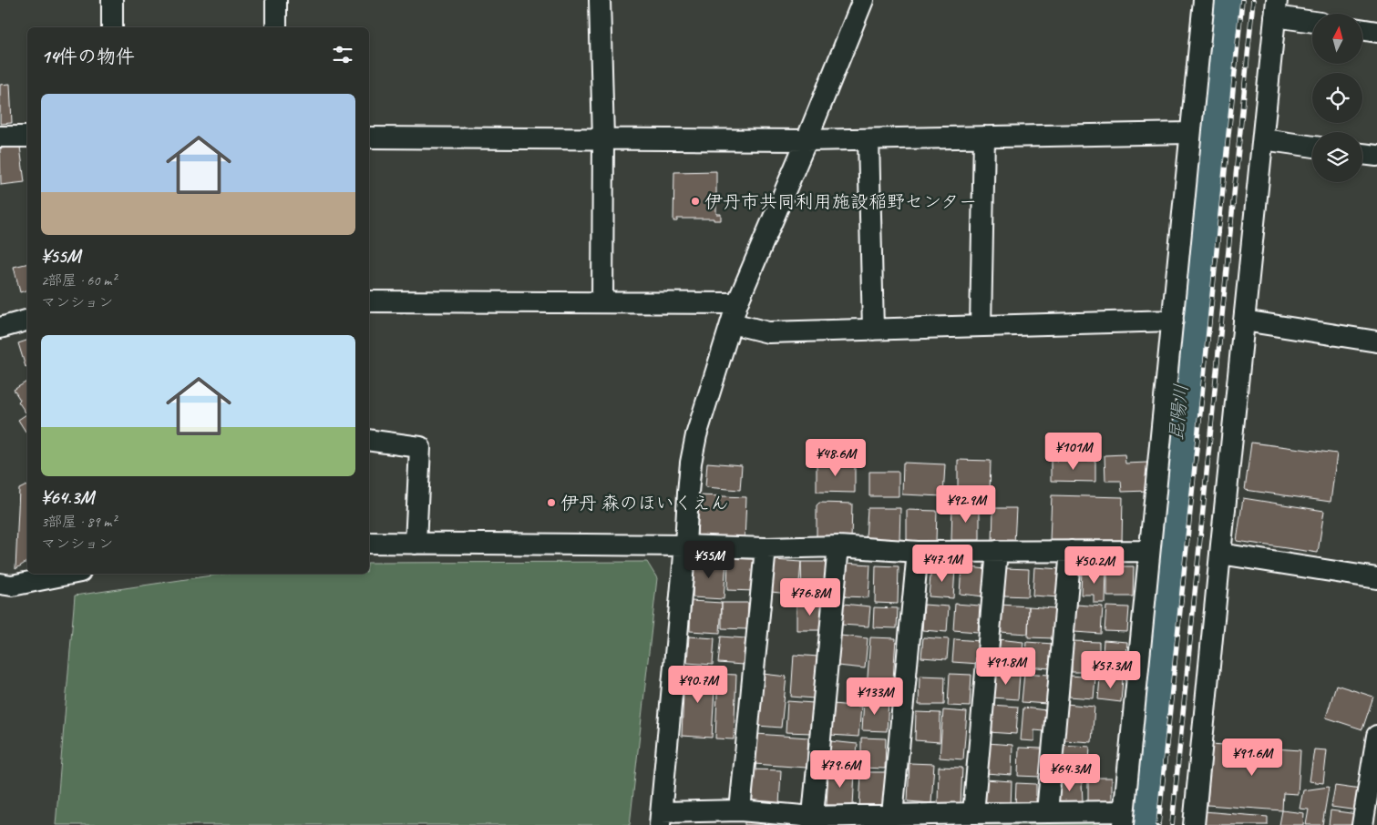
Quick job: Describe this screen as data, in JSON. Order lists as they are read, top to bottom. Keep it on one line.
{"water":["昆陽川"],"places":["伊丹市共同利用施設稲野センター","伊丹 森のほいくえん"],"north":"top","page":{"heading":"14件の物件","list":[{"name":"¥55M","note":"2部屋 · 60 m² · マンション"},{"name":"¥64.3M","note":"3部屋 · 89 m² · マンション"}],"price":["¥101M","¥48.6M","¥92.9M","¥55M","¥47.1M","¥50.2M","¥76.8M","¥91.8M","¥57.3M","¥90.7M","¥133M","¥91.6M","¥79.6M","¥64.3M"]}}
